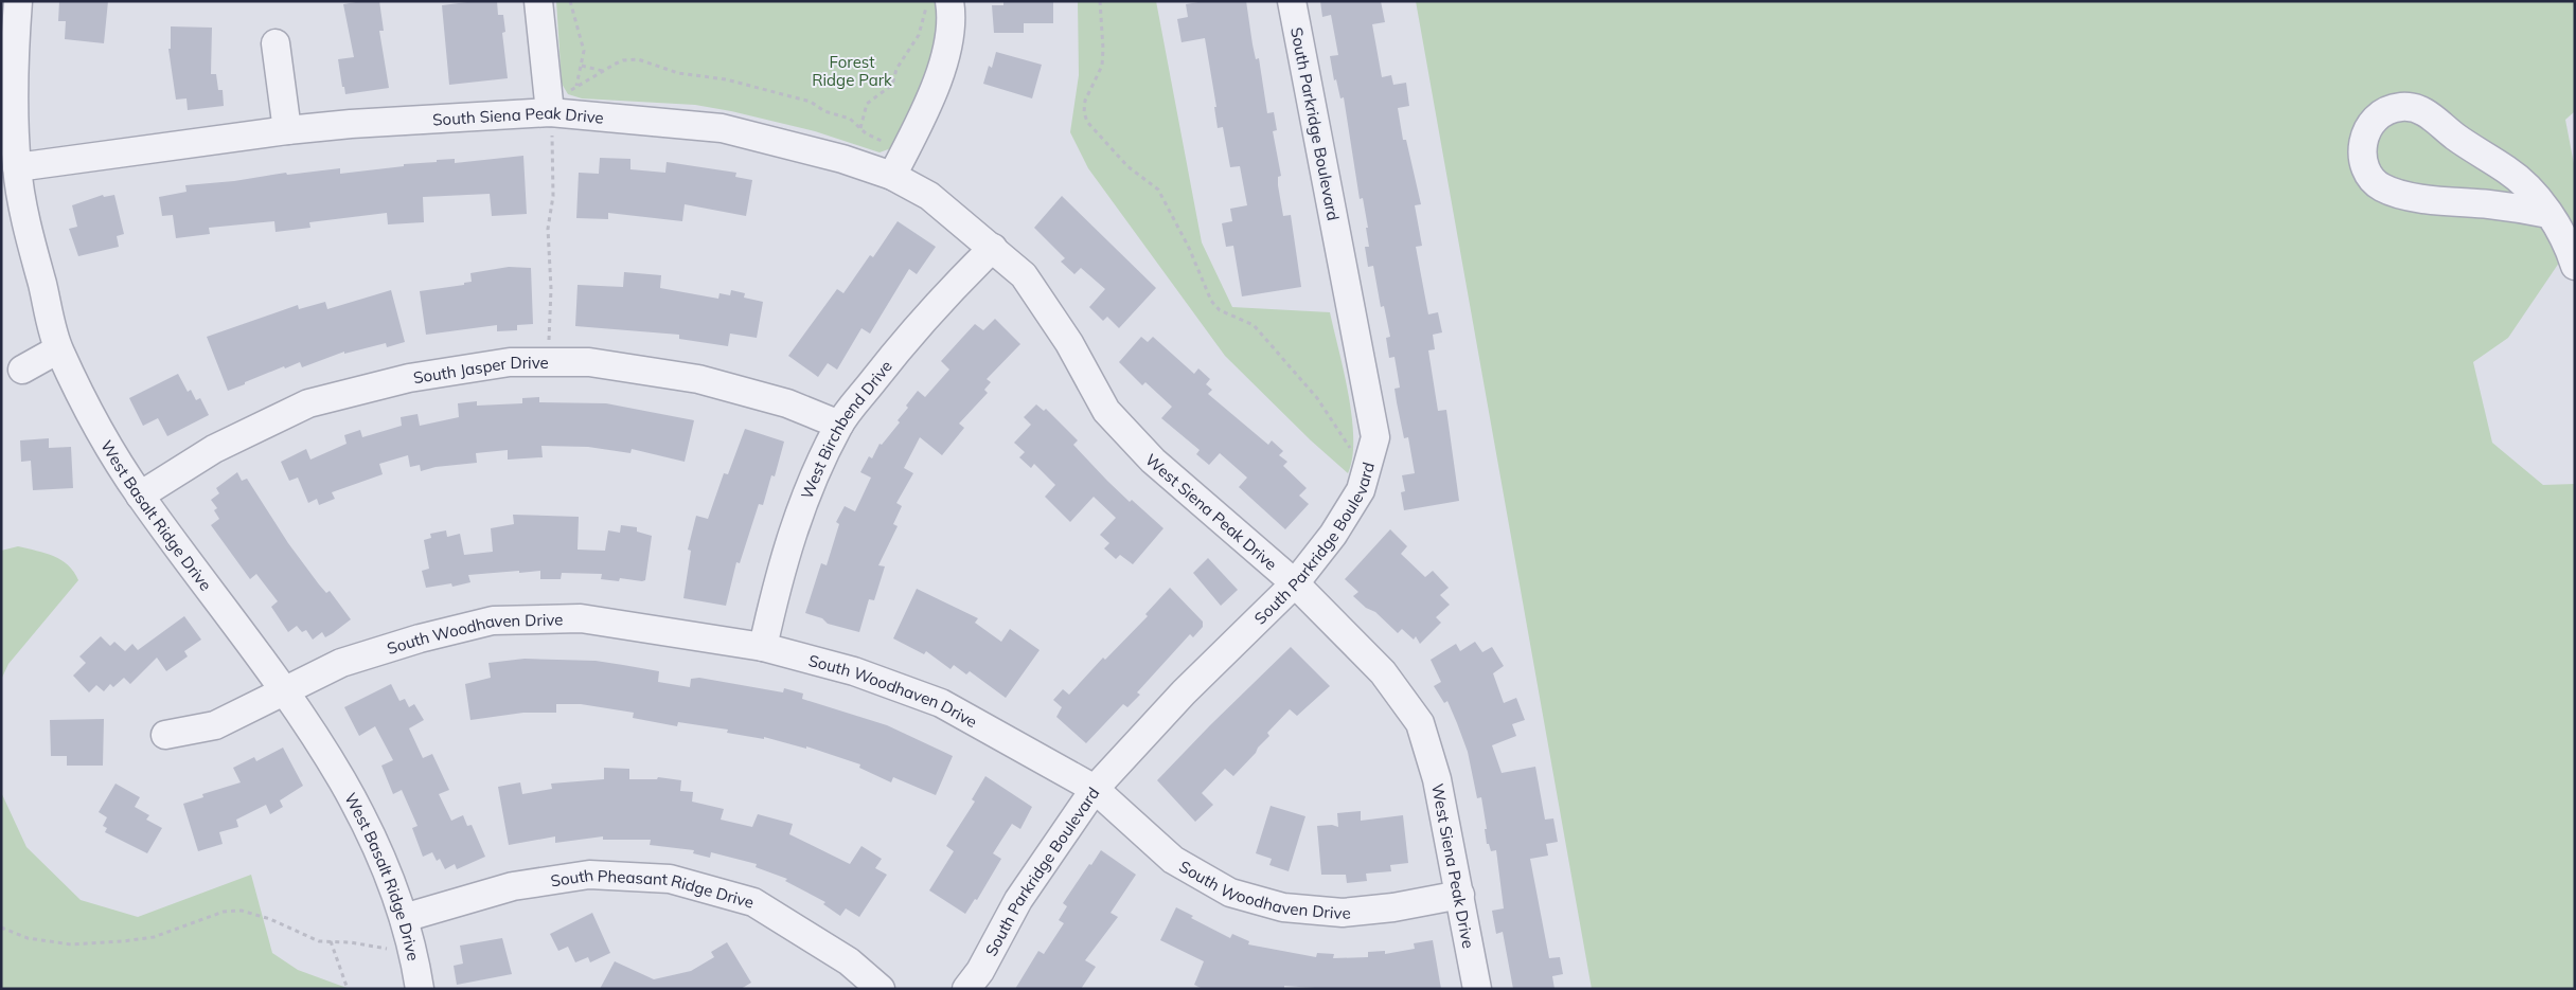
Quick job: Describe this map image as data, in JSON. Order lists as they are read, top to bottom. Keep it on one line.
{"streets":{"street":["South Siena Peak Drive","South Parkridge Boulevard","South Jasper Drive","West Birchbend Drive","West Siena Peak Drive","West Basalt Ridge Drive","South Woodhaven Drive","South Pheasant Ridge Drive"]},"crossings":[["South Siena Peak Drive","West Birchbend Drive"],["South Siena Peak Drive","West Siena Peak Drive"],["South Siena Peak Drive","West Basalt Ridge Drive"],["South Parkridge Boulevard","West Siena Peak Drive"],["South Parkridge Boulevard","South Woodhaven Drive"],["South Jasper Drive","West Birchbend Drive"],["South Jasper Drive","West Basalt Ridge Drive"],["West Birchbend Drive","West Siena Peak Drive"],["West Birchbend Drive","South Woodhaven Drive"],["West Siena Peak Drive","South Woodhaven Drive"],["West Basalt Ridge Drive","South Woodhaven Drive"],["West Basalt Ridge Drive","South Pheasant Ridge Drive"]],"parks":["Forest Ridge Park"]}
